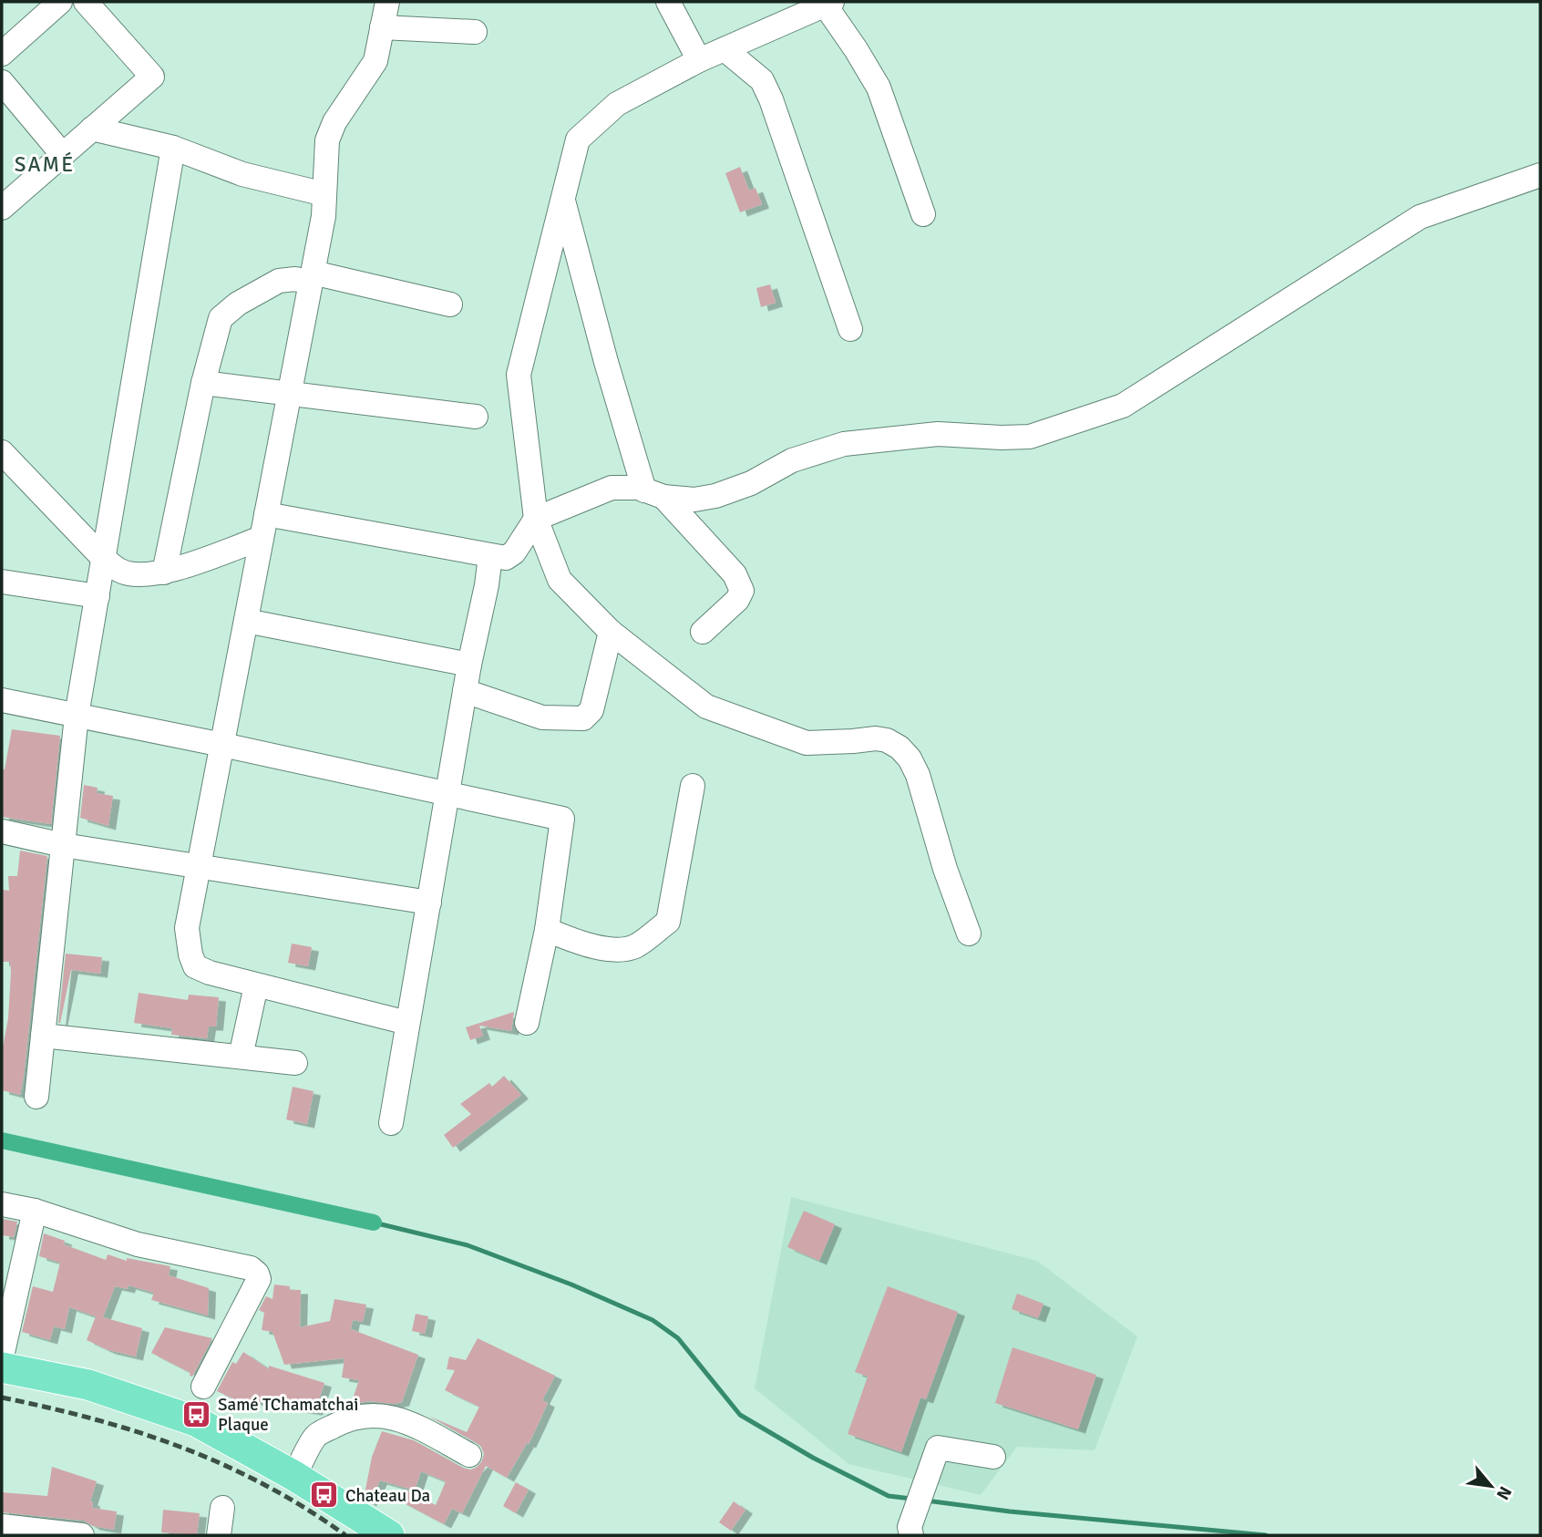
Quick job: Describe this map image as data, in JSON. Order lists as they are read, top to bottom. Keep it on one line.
{"districts":["SAMÉ"],"places":{"bus stop":["Samé TChamatchai Plaque","Chateau Da"]},"north":"bottom right"}
